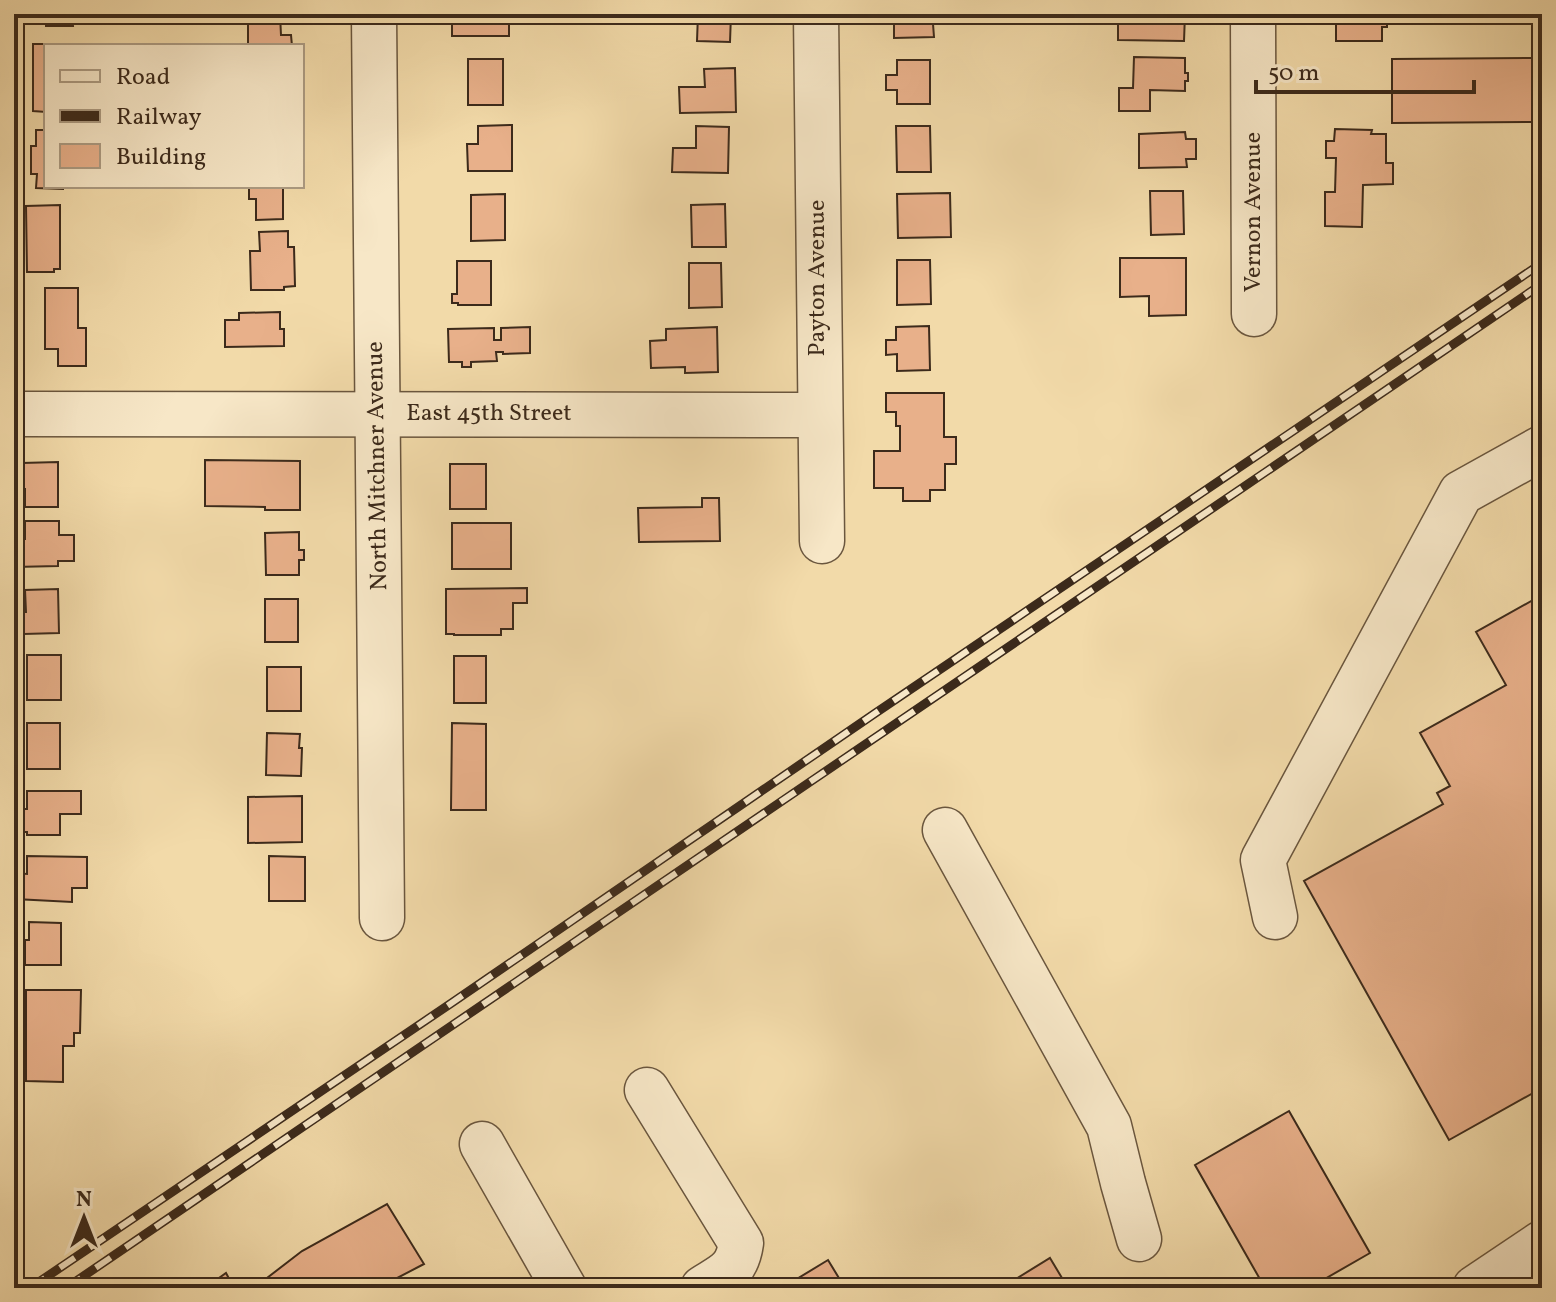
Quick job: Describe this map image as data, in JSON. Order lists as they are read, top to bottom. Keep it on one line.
{"streets":{"street":["Vernon Avenue","Payton Avenue","East 45th Street","North Mitchner Avenue"]},"crossings":[["Payton Avenue","East 45th Street"],["East 45th Street","North Mitchner Avenue"]],"legend":["Road","Railway","Building"],"scale_bar":"50 m","north":"top"}
